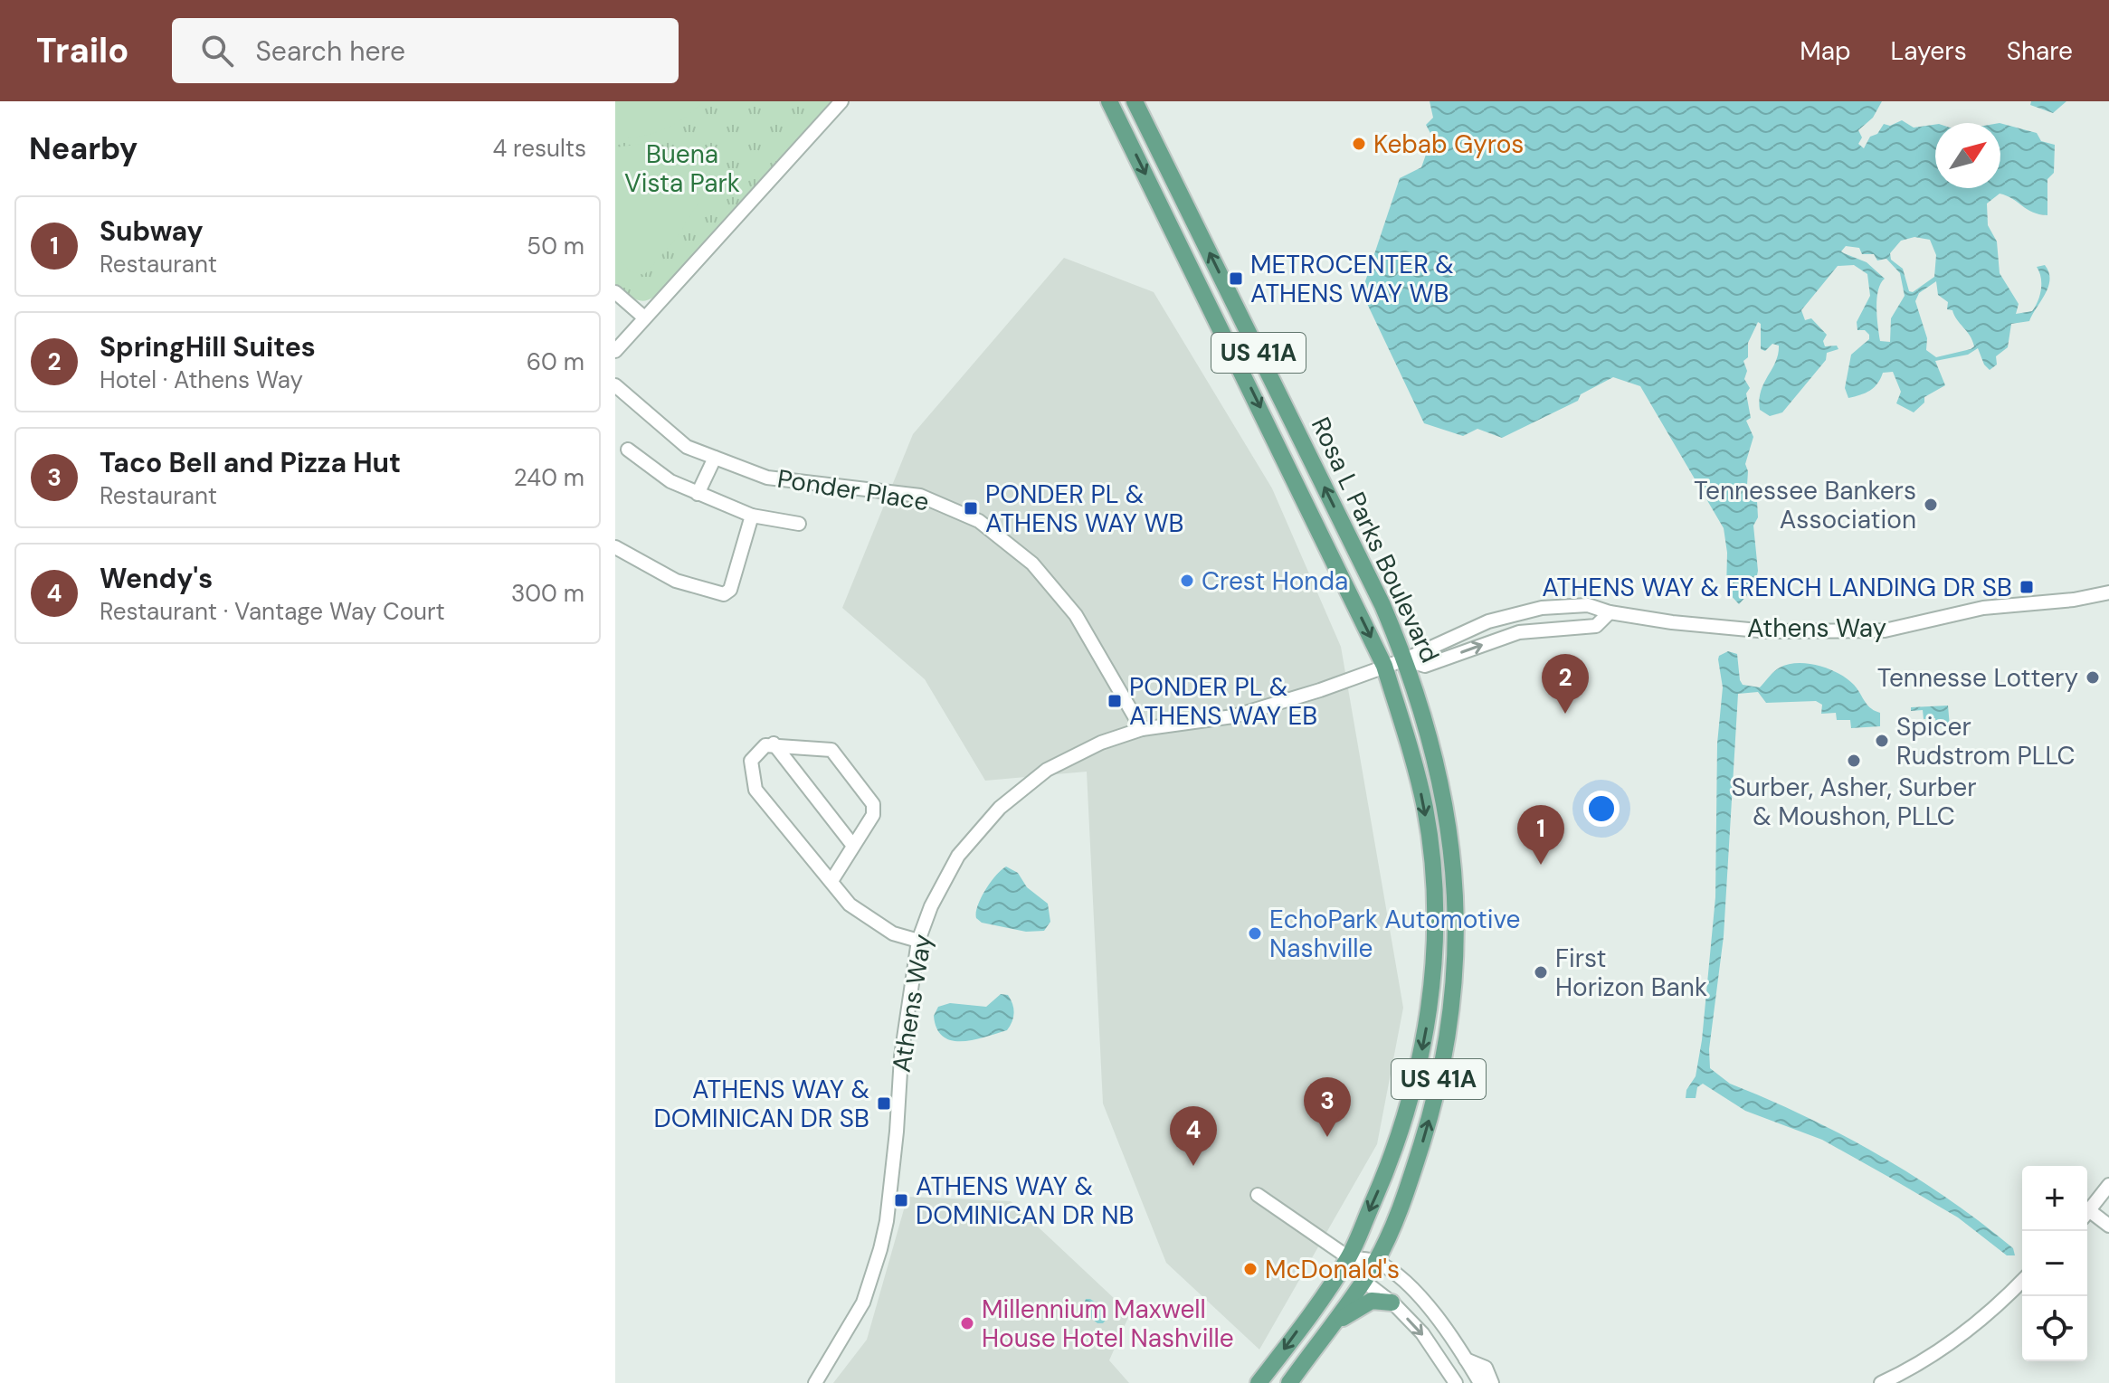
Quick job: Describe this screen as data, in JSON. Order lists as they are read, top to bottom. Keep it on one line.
{"streets":{"main road":["US 41A","Rosa L Parks Boulevard"],"street":["Ponder Place","Athens Way"]},"crossings":[["Ponder Place","Athens Way"],["Rosa L Parks Boulevard","Athens Way"]],"parks":["Buena Vista Park"],"places":{"other":["Kebab Gyros","Tennessee Bankers Association","Crest Honda","Tennesse Lottery","Spicer Rudstrom PLLC","Surber, Asher, Surber & Moushon, PLLC","EchoPark Automotive Nashville","First Horizon Bank","McDonald's","Millennium Maxwell House Hotel Nashville"],"transit":["METROCENTER & ATHENS WAY WB","PONDER PL & ATHENS WAY WB","ATHENS WAY & FRENCH LANDING DR SB","PONDER PL & ATHENS WAY EB","ATHENS WAY & DOMINICAN DR SB","ATHENS WAY & DOMINICAN DR NB"]},"north":"top right","page":{"header":"Trailo","search":"Search here","nav":["Map","Layers","Share"],"heading":["Nearby","4 results"],"list":[{"mark":"1","name":"Subway","note":"Restaurant","value":"50 m"},{"mark":"2","name":"SpringHill Suites","note":"Hotel · Athens Way","value":"60 m"},{"mark":"3","name":"Taco Bell and Pizza Hut","note":"Restaurant","value":"240 m"},{"mark":"4","name":"Wendy's","note":"Restaurant · Vantage Way Court","value":"300 m"}],"pins":["2","1","3","4"],"map_buttons":["+","−"]}}
